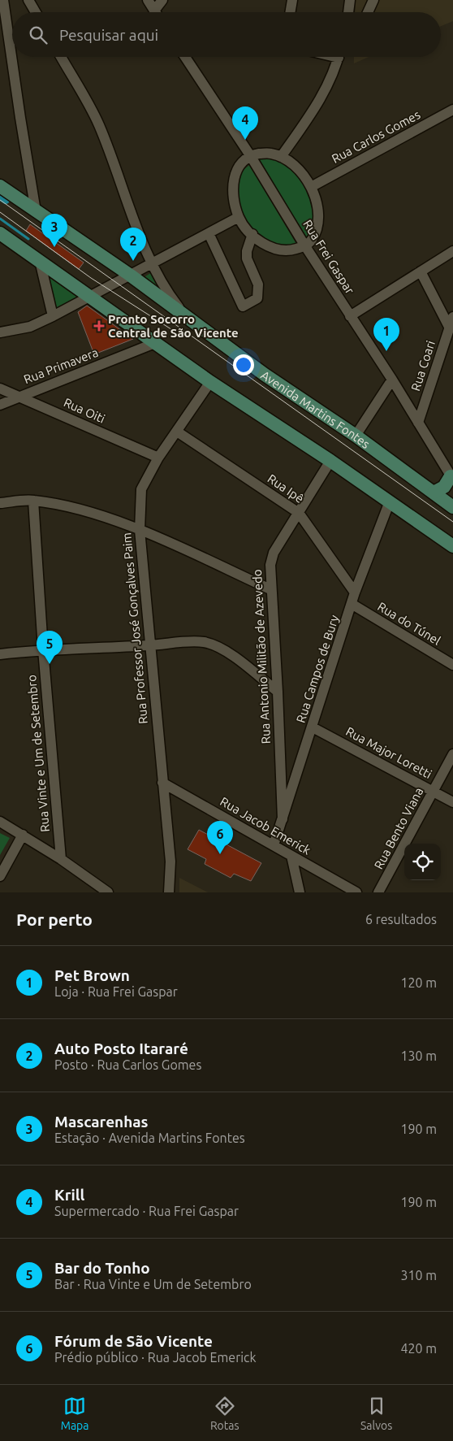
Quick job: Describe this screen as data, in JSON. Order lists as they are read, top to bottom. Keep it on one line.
{"streets":{"main road":["Avenida Martins Fontes"],"street":["Rua Carlos Gomes","Rua Frei Gaspar","Rua Primavera","Rua Coari","Rua Oiti","Rua Ipê","Rua do Túnel","Rua Professor José Gonçalves Paim","Rua Antonio Militão de Azevedo","Rua Campos de Bury","Rua Major Loretti","Rua Vinte e Um de Setembro","Rua Jacob Emerick","Rua Bento Viana"]},"crossings":[["Rua Frei Gaspar","Rua Coari"],["Rua Primavera","Rua Oiti"],["Rua Oiti","Rua Professor José Gonçalves Paim"],["Rua Ipê","Rua Professor José Gonçalves Paim"],["Rua Ipê","Rua Antonio Militão de Azevedo"],["Rua Ipê","Rua Campos de Bury"],["Rua do Túnel","Rua Campos de Bury"],["Rua Professor José Gonçalves Paim","Rua Jacob Emerick"],["Rua Antonio Militão de Azevedo","Rua Campos de Bury"],["Rua Campos de Bury","Rua Major Loretti"],["Rua Campos de Bury","Rua Jacob Emerick"],["Rua Major Loretti","Rua Bento Viana"]],"places":{"health":["Pronto Socorro Central de São Vicente"]},"page":{"search":"Pesquisar aqui","pins":["4","3","2","1","5","6"],"heading":["Por perto","6 resultados"],"list":[{"mark":"1","name":"Pet Brown","note":"Loja · Rua Frei Gaspar","value":"120 m"},{"mark":"2","name":"Auto Posto Itararé","note":"Posto · Rua Carlos Gomes","value":"130 m"},{"mark":"3","name":"Mascarenhas","note":"Estação · Avenida Martins Fontes","value":"190 m"},{"mark":"4","name":"Krill","note":"Supermercado · Rua Frei Gaspar","value":"190 m"},{"mark":"5","name":"Bar do Tonho","note":"Bar · Rua Vinte e Um de Setembro","value":"310 m"},{"mark":"6","name":"Fórum de São Vicente","note":"Prédio público · Rua Jacob Emerick","value":"420 m"}],"nav":["Mapa","Rotas","Salvos"]}}
